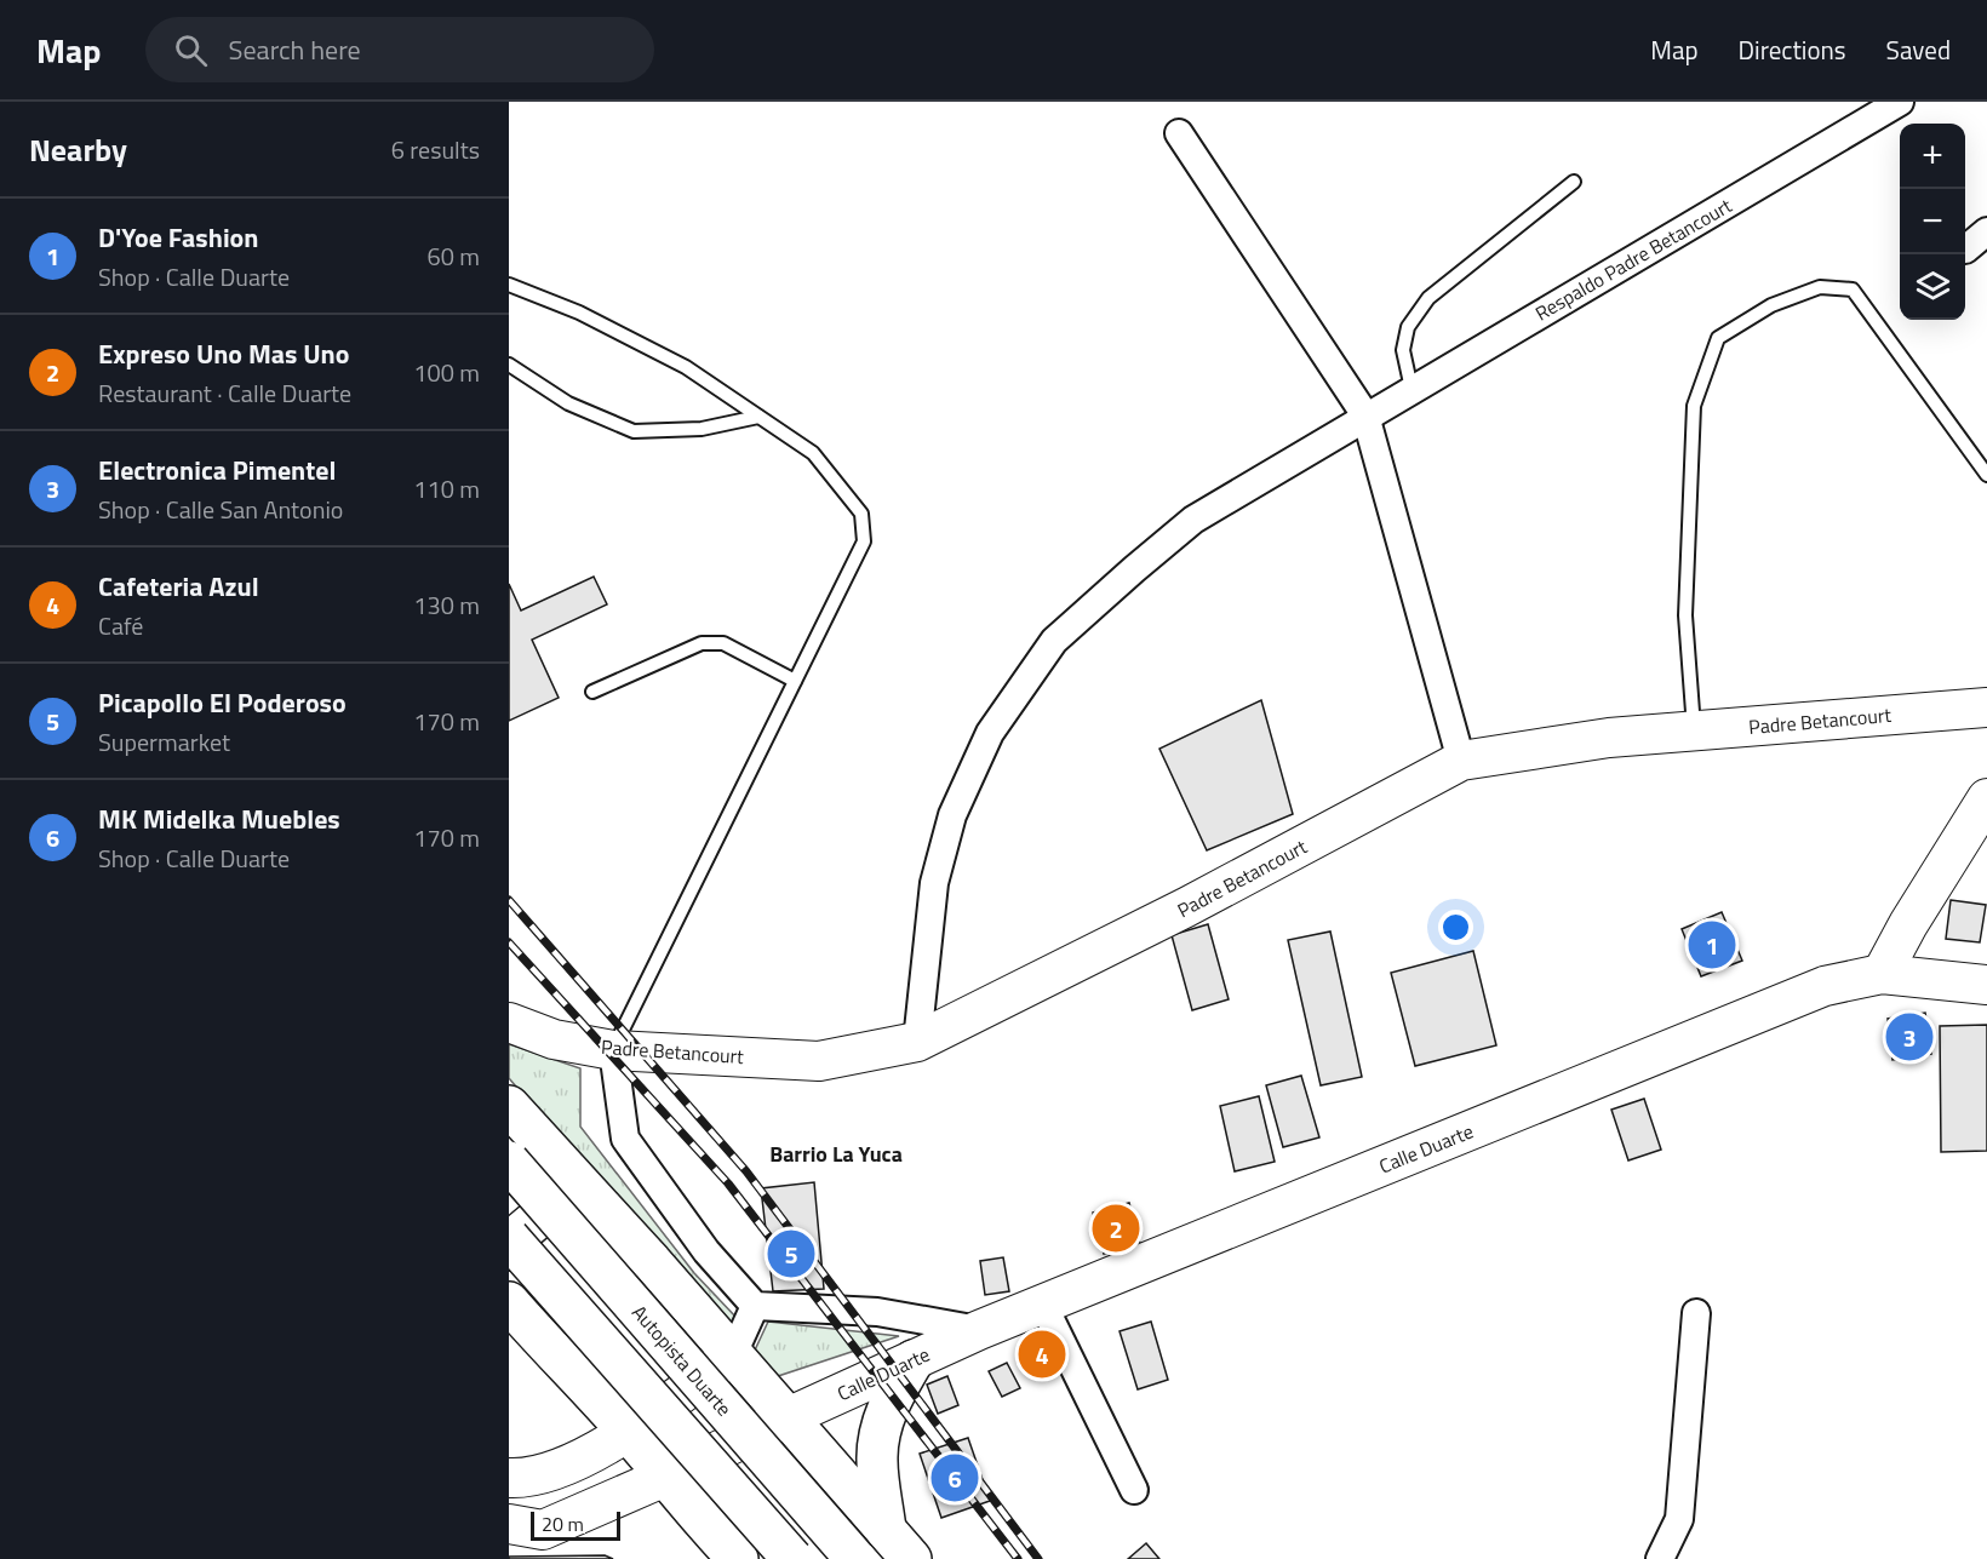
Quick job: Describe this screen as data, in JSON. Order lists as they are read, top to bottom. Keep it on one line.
{"streets":{"main road":["Autopista Duarte"],"street":["Respaldo Padre Betancourt","Padre Betancourt","Calle Duarte"]},"crossings":[["Respaldo Padre Betancourt","Padre Betancourt"]],"districts":["Barrio La Yuca"],"scale_bar":"20 m","page":{"header":"Map","search":"Search here","nav":["Map","Directions","Saved"],"heading":["Nearby","6 results"],"map_buttons":["+","−"],"list":[{"mark":"1","name":"D'Yoe Fashion","note":"Shop · Calle Duarte","value":"60 m"},{"mark":"2","name":"Expreso Uno Mas Uno","note":"Restaurant · Calle Duarte","value":"100 m"},{"mark":"3","name":"Electronica Pimentel","note":"Shop · Calle San Antonio","value":"110 m"},{"mark":"4","name":"Cafeteria Azul","note":"Café","value":"130 m"},{"mark":"5","name":"Picapollo El Poderoso","note":"Supermarket","value":"170 m"},{"mark":"6","name":"MK Midelka Muebles","note":"Shop · Calle Duarte","value":"170 m"}],"pins":["1","3","2","5","4","6"],"scale":"20 m"}}
